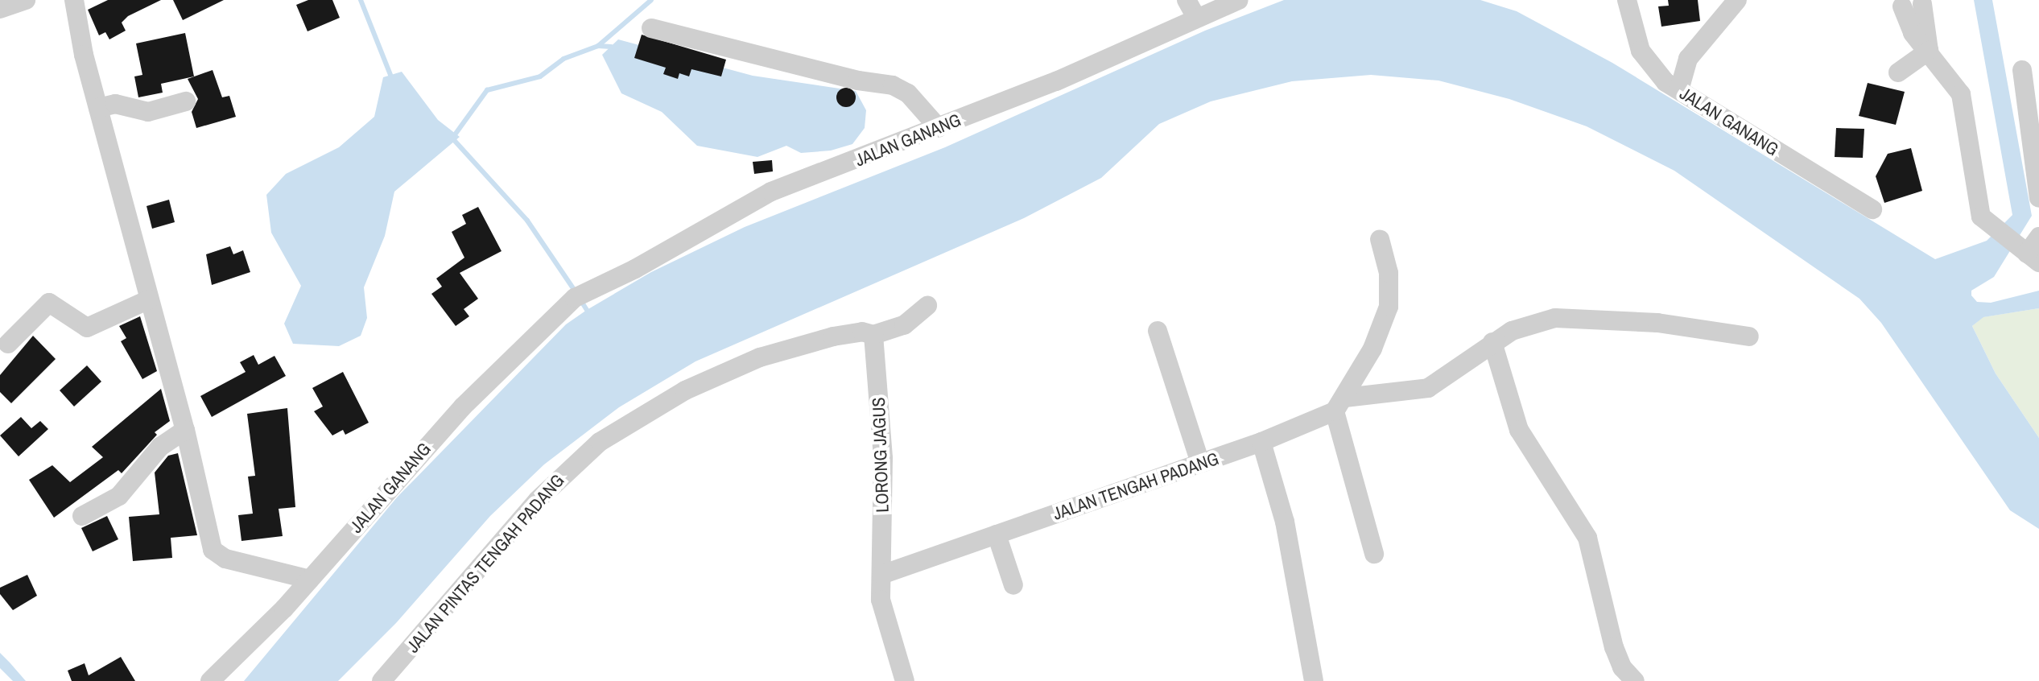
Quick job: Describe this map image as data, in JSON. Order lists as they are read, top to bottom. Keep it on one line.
{"streets":{"street":["JALAN GANANG","LORONG JAGUS","JALAN TENGAH PADANG","JALAN PINTAS TENGAH PADANG"]},"crossings":[["LORONG JAGUS","JALAN TENGAH PADANG"],["LORONG JAGUS","JALAN PINTAS TENGAH PADANG"]]}
